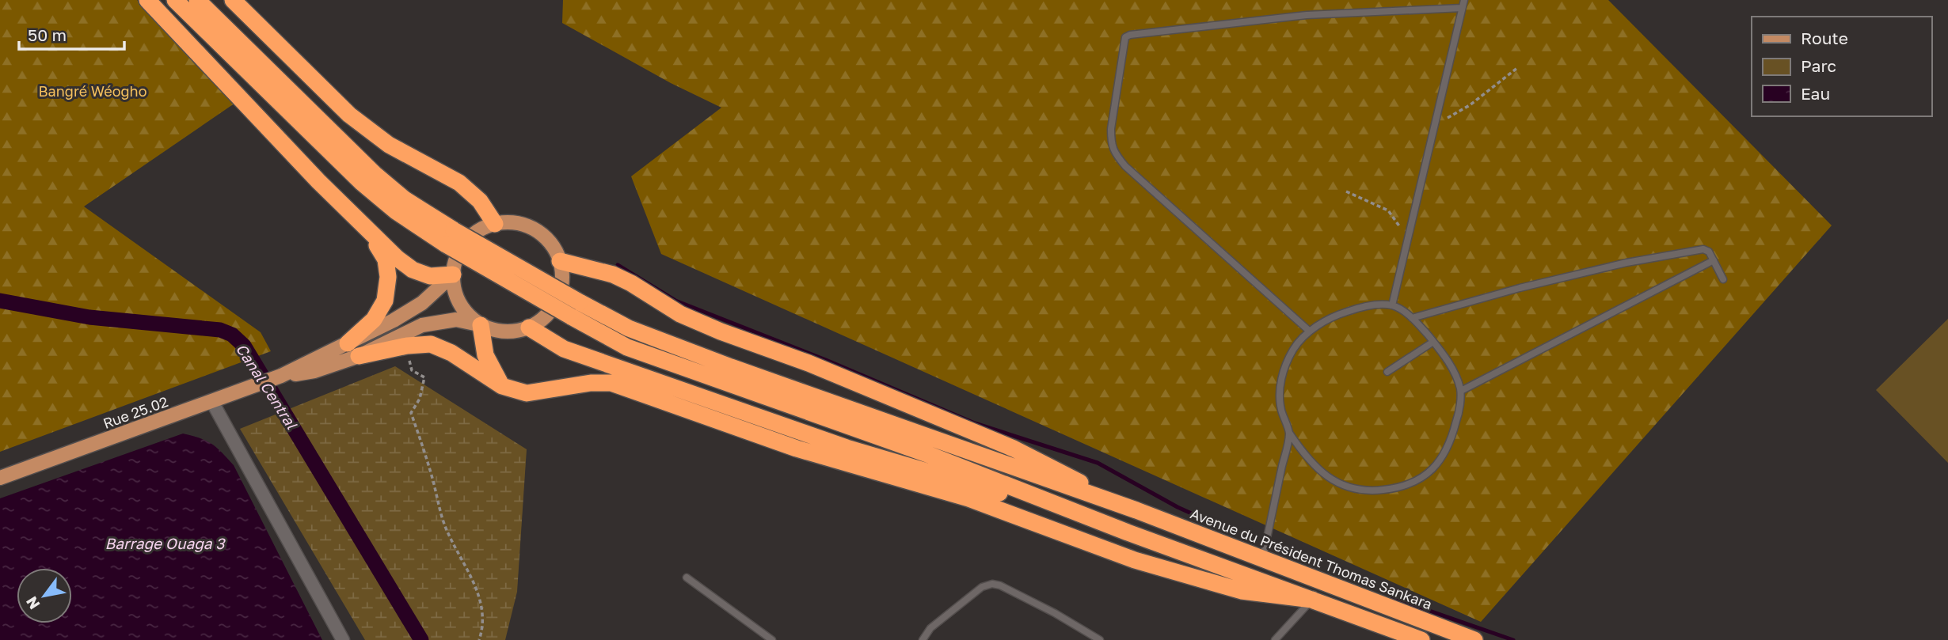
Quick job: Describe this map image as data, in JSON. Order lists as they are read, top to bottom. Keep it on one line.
{"streets":{"highway":["Avenue du Président Thomas Sankara"],"main road":["Rue 25.02"]},"water":["Canal Central","Barrage Ouaga 3"],"parks":["Bangré Wéogho"],"legend":["Route","Parc","Eau"],"scale_bar":"50 m","north":"bottom left"}
